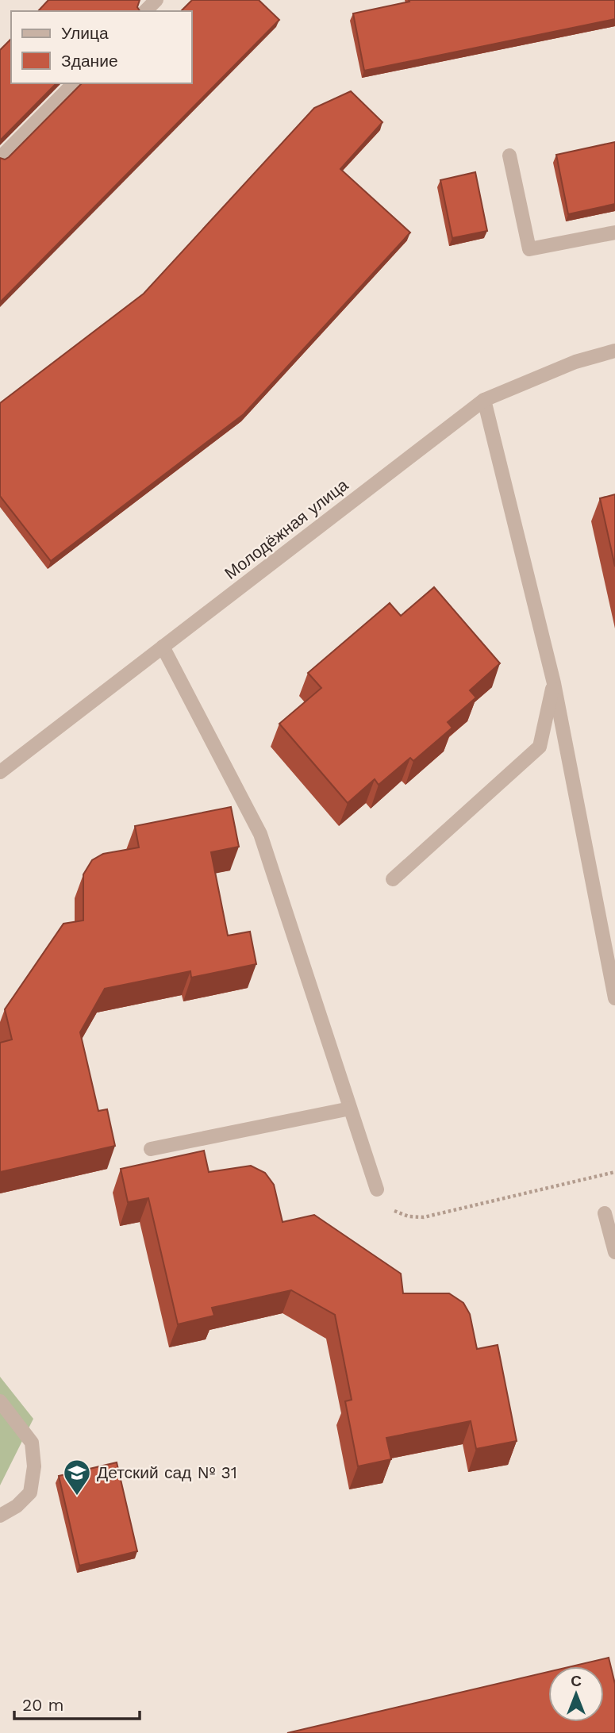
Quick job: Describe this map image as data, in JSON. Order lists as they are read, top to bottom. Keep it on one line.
{"streets":{"street":["Молодёжная улица"]},"places":{"school or university":["Детский сад № 31"]},"legend":["Улица","Здание"],"scale_bar":"20 m","north":"top"}
